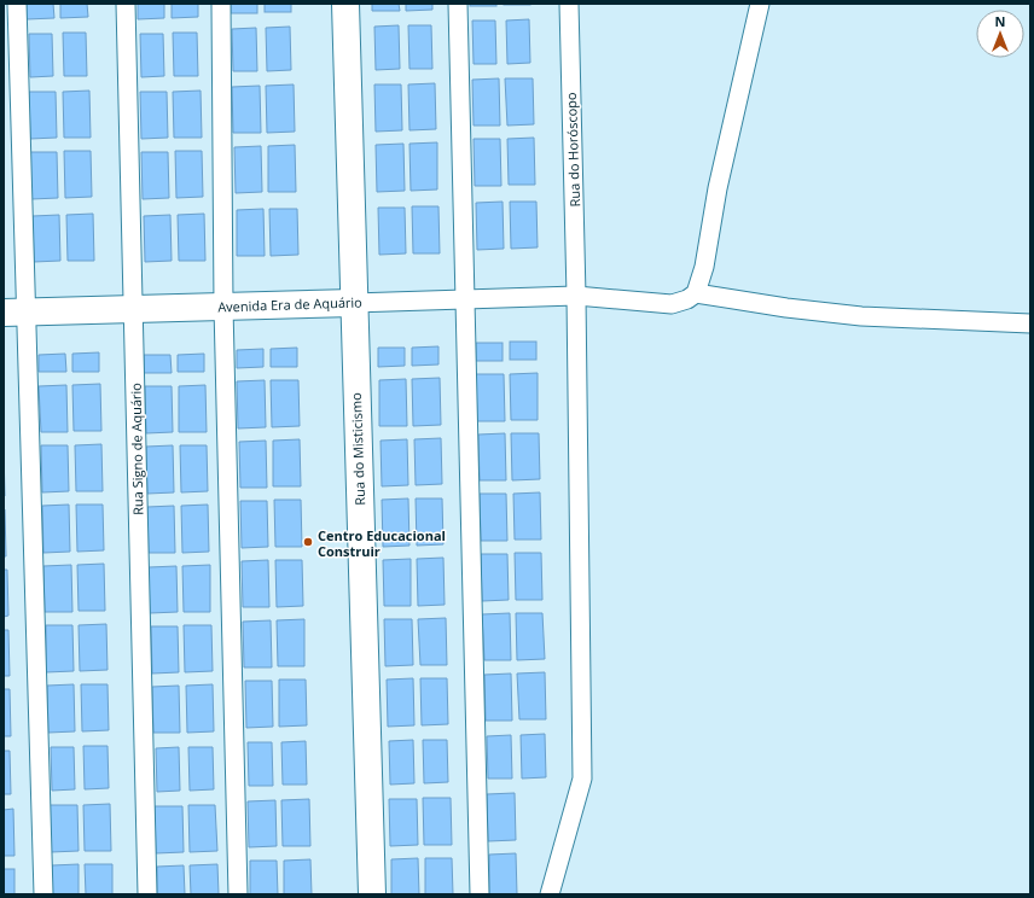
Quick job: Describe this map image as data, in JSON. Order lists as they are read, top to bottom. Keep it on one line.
{"streets":{"street":["Rua do Horóscopo","Avenida Era de Aquário","Rua Signo de Aquário","Rua do Misticismo"]},"crossings":[["Rua do Horóscopo","Avenida Era de Aquário"],["Avenida Era de Aquário","Rua Signo de Aquário"],["Avenida Era de Aquário","Rua do Misticismo"]],"places":["Centro Educacional Construir"],"north":"top"}
